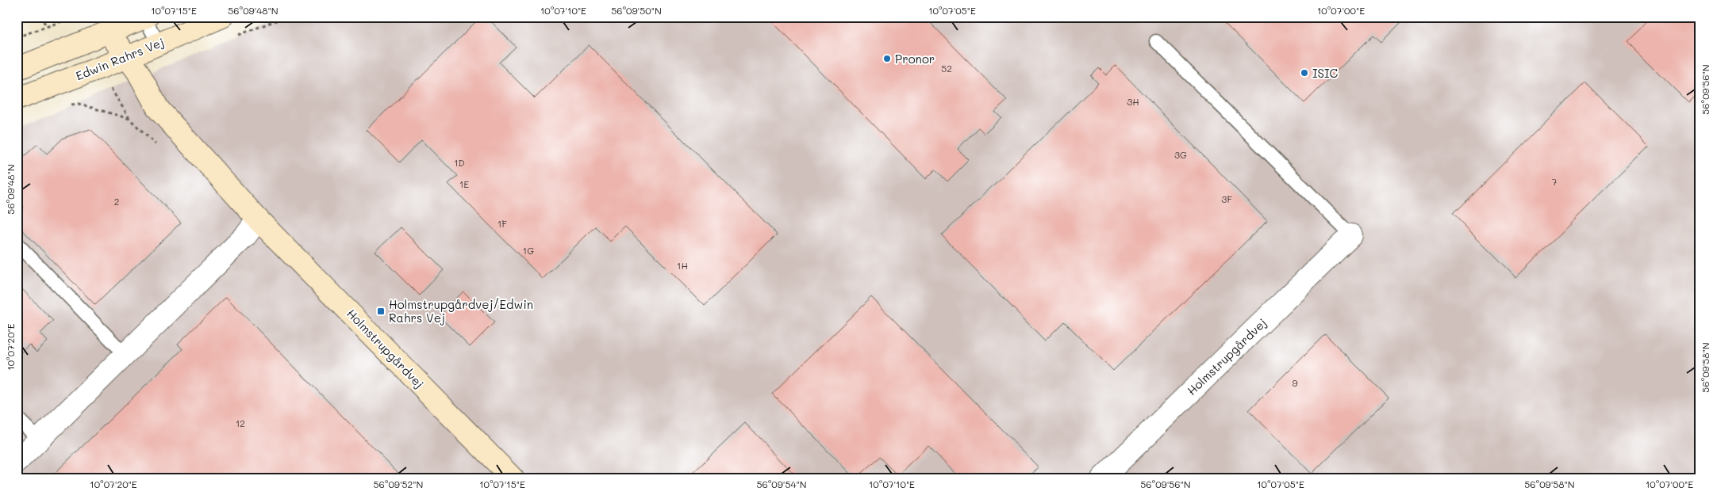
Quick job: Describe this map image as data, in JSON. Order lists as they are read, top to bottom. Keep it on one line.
{"streets":{"street":["Edwin Rahrs Vej","Holmstrupgårdvej"]},"crossings":[["Edwin Rahrs Vej","Holmstrupgårdvej"]],"places":{"other":["Pronor","ISIC"],"transit":["Holmstrupgårdvej/Edwin Rahrs Vej"]},"house_numbers":["52","3H","3G","1D","7","1E","3F","2","1F","1G","1H","9","12"],"coordinates":["10°07'15\"E","56°09'48\"N","10°07'10\"E","56°09'50\"N","10°07'05\"E","10°07'00\"E","56°09'56\"N","10°07'20\"E","56°09'58\"N","56°09'52\"N","56°09'54\"N"]}
